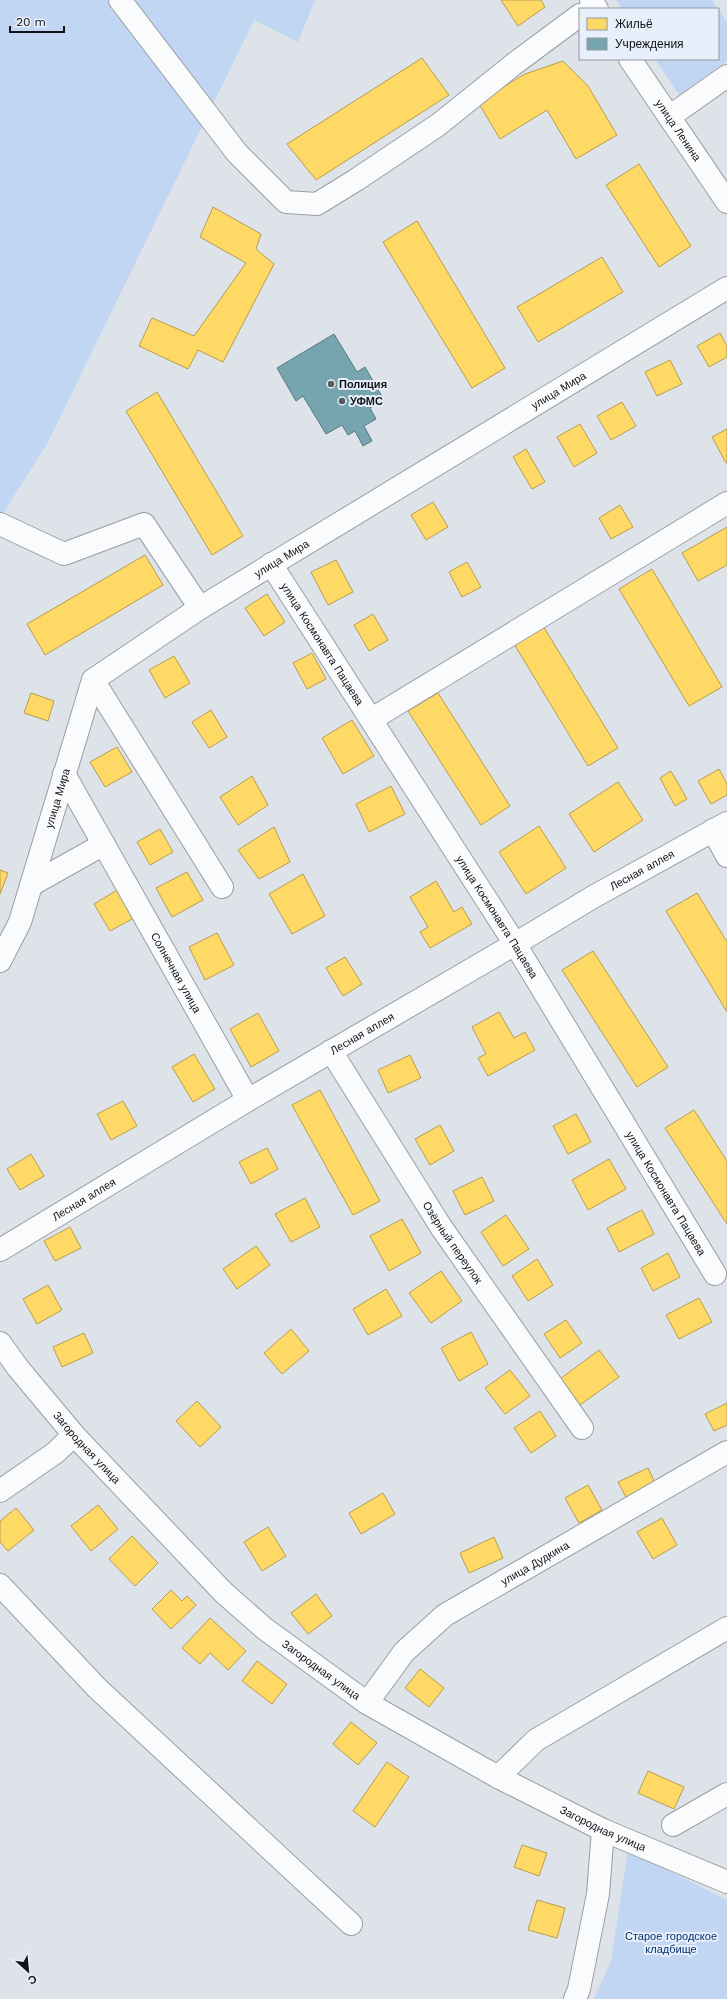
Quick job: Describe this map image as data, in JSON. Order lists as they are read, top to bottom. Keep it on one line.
{"streets":{"street":["улица Ленина","улица Мира","улица Космонавта Пацаева","Лесная аллея","Солнечная улица","Озёрный переулок","Загородная улица","улица Дудкина"]},"crossings":[["улица Мира","улица Космонавта Пацаева"],["улица Мира","Солнечная улица"],["улица Космонавта Пацаева","Лесная аллея"],["Лесная аллея","Солнечная улица"],["Лесная аллея","Озёрный переулок"],["Загородная улица","улица Дудкина"]],"parks":["Старое городское кладбище"],"places":["Полиция","УФМС"],"legend":["Жильё","Учреждения"],"scale_bar":"20 m","north":"bottom right"}
